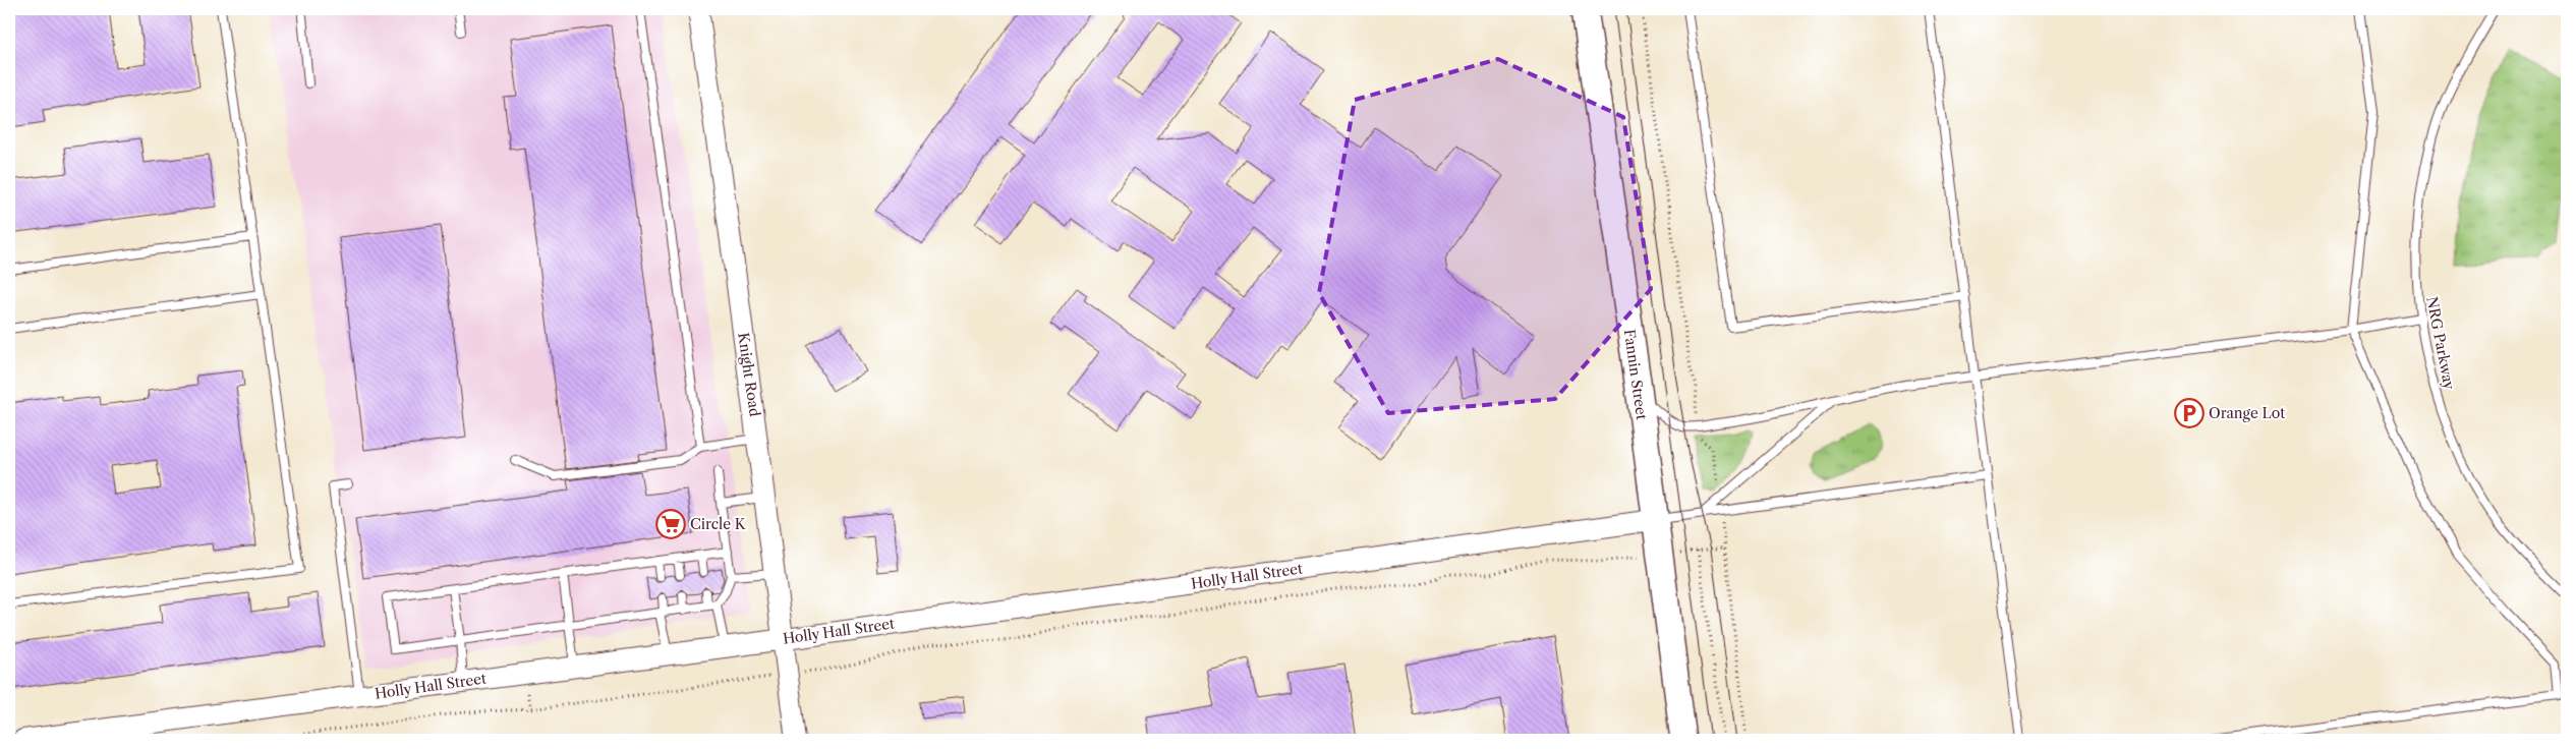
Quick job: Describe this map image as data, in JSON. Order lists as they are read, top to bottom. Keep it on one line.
{"streets":{"main road":["Fannin Street"],"street":["Knight Road","Holly Hall Street"],"lane":["NRG Parkway"]},"crossings":[["Knight Road","Holly Hall Street"],["Fannin Street","Holly Hall Street"]],"places":{"parking":["Orange Lot"],"supermarket":["Circle K"]}}
